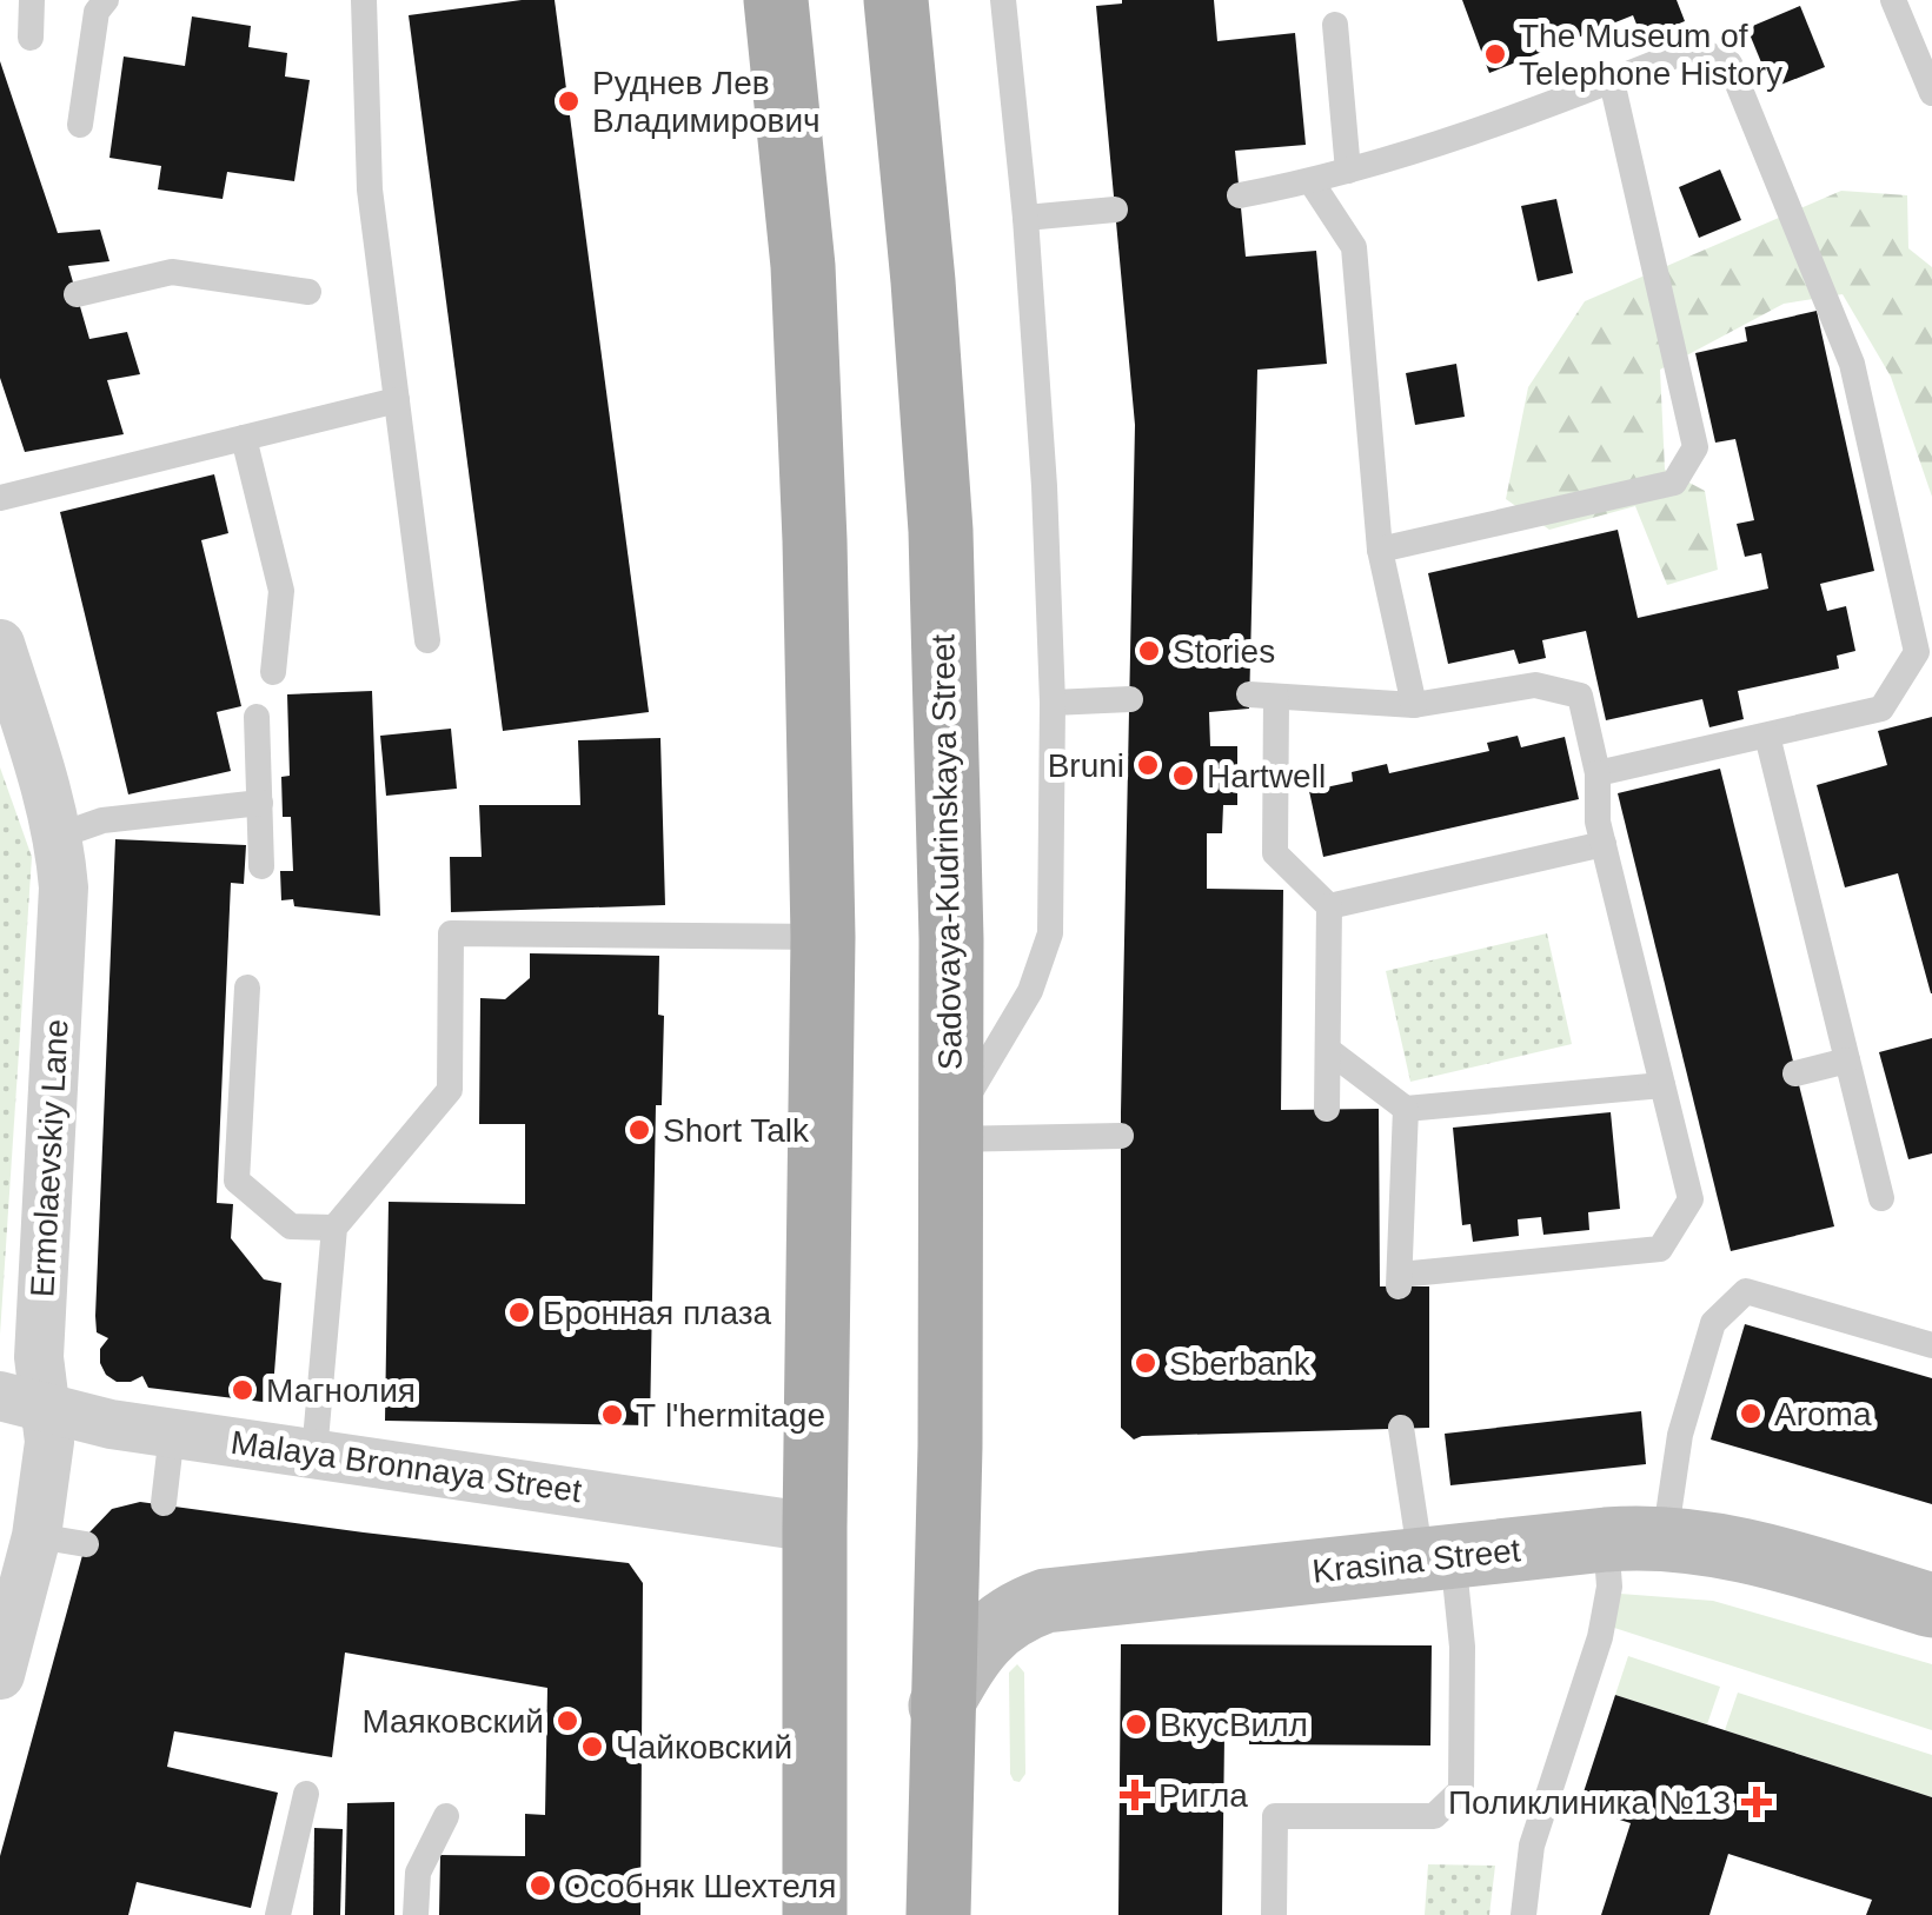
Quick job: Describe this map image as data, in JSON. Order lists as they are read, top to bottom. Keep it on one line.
{"streets":{"main road":["Sadovaya-Kudrinskaya Street"],"street":["Ermolaevskiy Lane","Malaya Bronnaya Street","Krasina Street"]},"crossings":[["Sadovaya-Kudrinskaya Street","Krasina Street"],["Ermolaevskiy Lane","Malaya Bronnaya Street"]],"places":{"other":["The Museum of Telephone History","Руднев Лев Владимирович","Stories","Bruni","Hartwell","Short Talk","Бронная плаза","Sberbank","Магнолия","Aroma","Т l'hermitage","Маяковский","ВкусВилл","Чайковский","Особняк Шехтеля"],"health":["Ригла","Поликлиника №13"]}}
